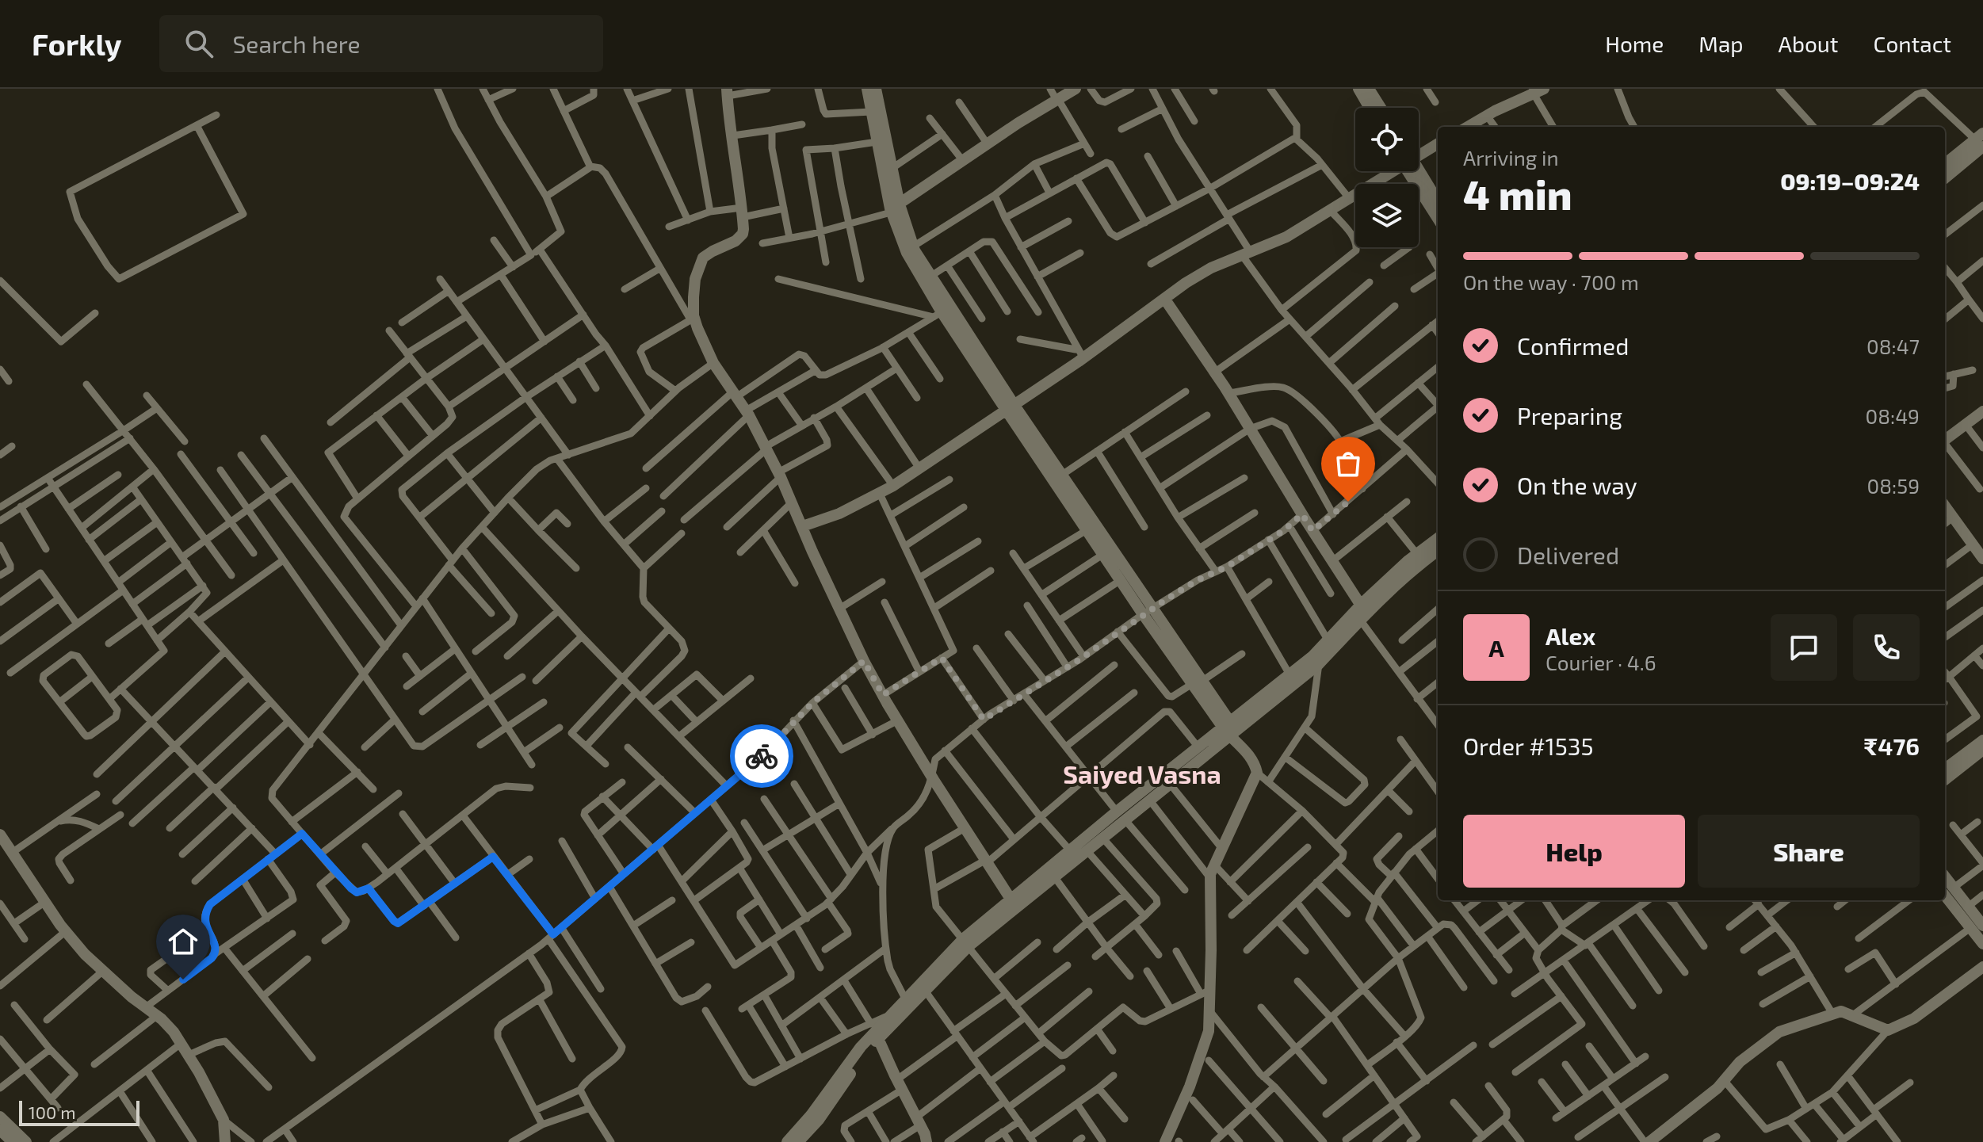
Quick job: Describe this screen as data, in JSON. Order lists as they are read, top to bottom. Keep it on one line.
{"districts":["Saiyed Vasna"],"scale_bar":"100 m","page":{"header":"Forkly","search":"Search here","nav":["Home","Map","About","Contact"],"heading":["4 min","Arriving in","09:19–09:24"],"panel":["Alex","Courier · 4.6","Order #1535","₹476"],"bar":"On the way · 700 m","list":[["Confirmed","08:47"],["Preparing","08:49"],["On the way","08:59"],"Delivered"],"round":"A","buttons":["Help","Share"],"scale":"100 m"}}
